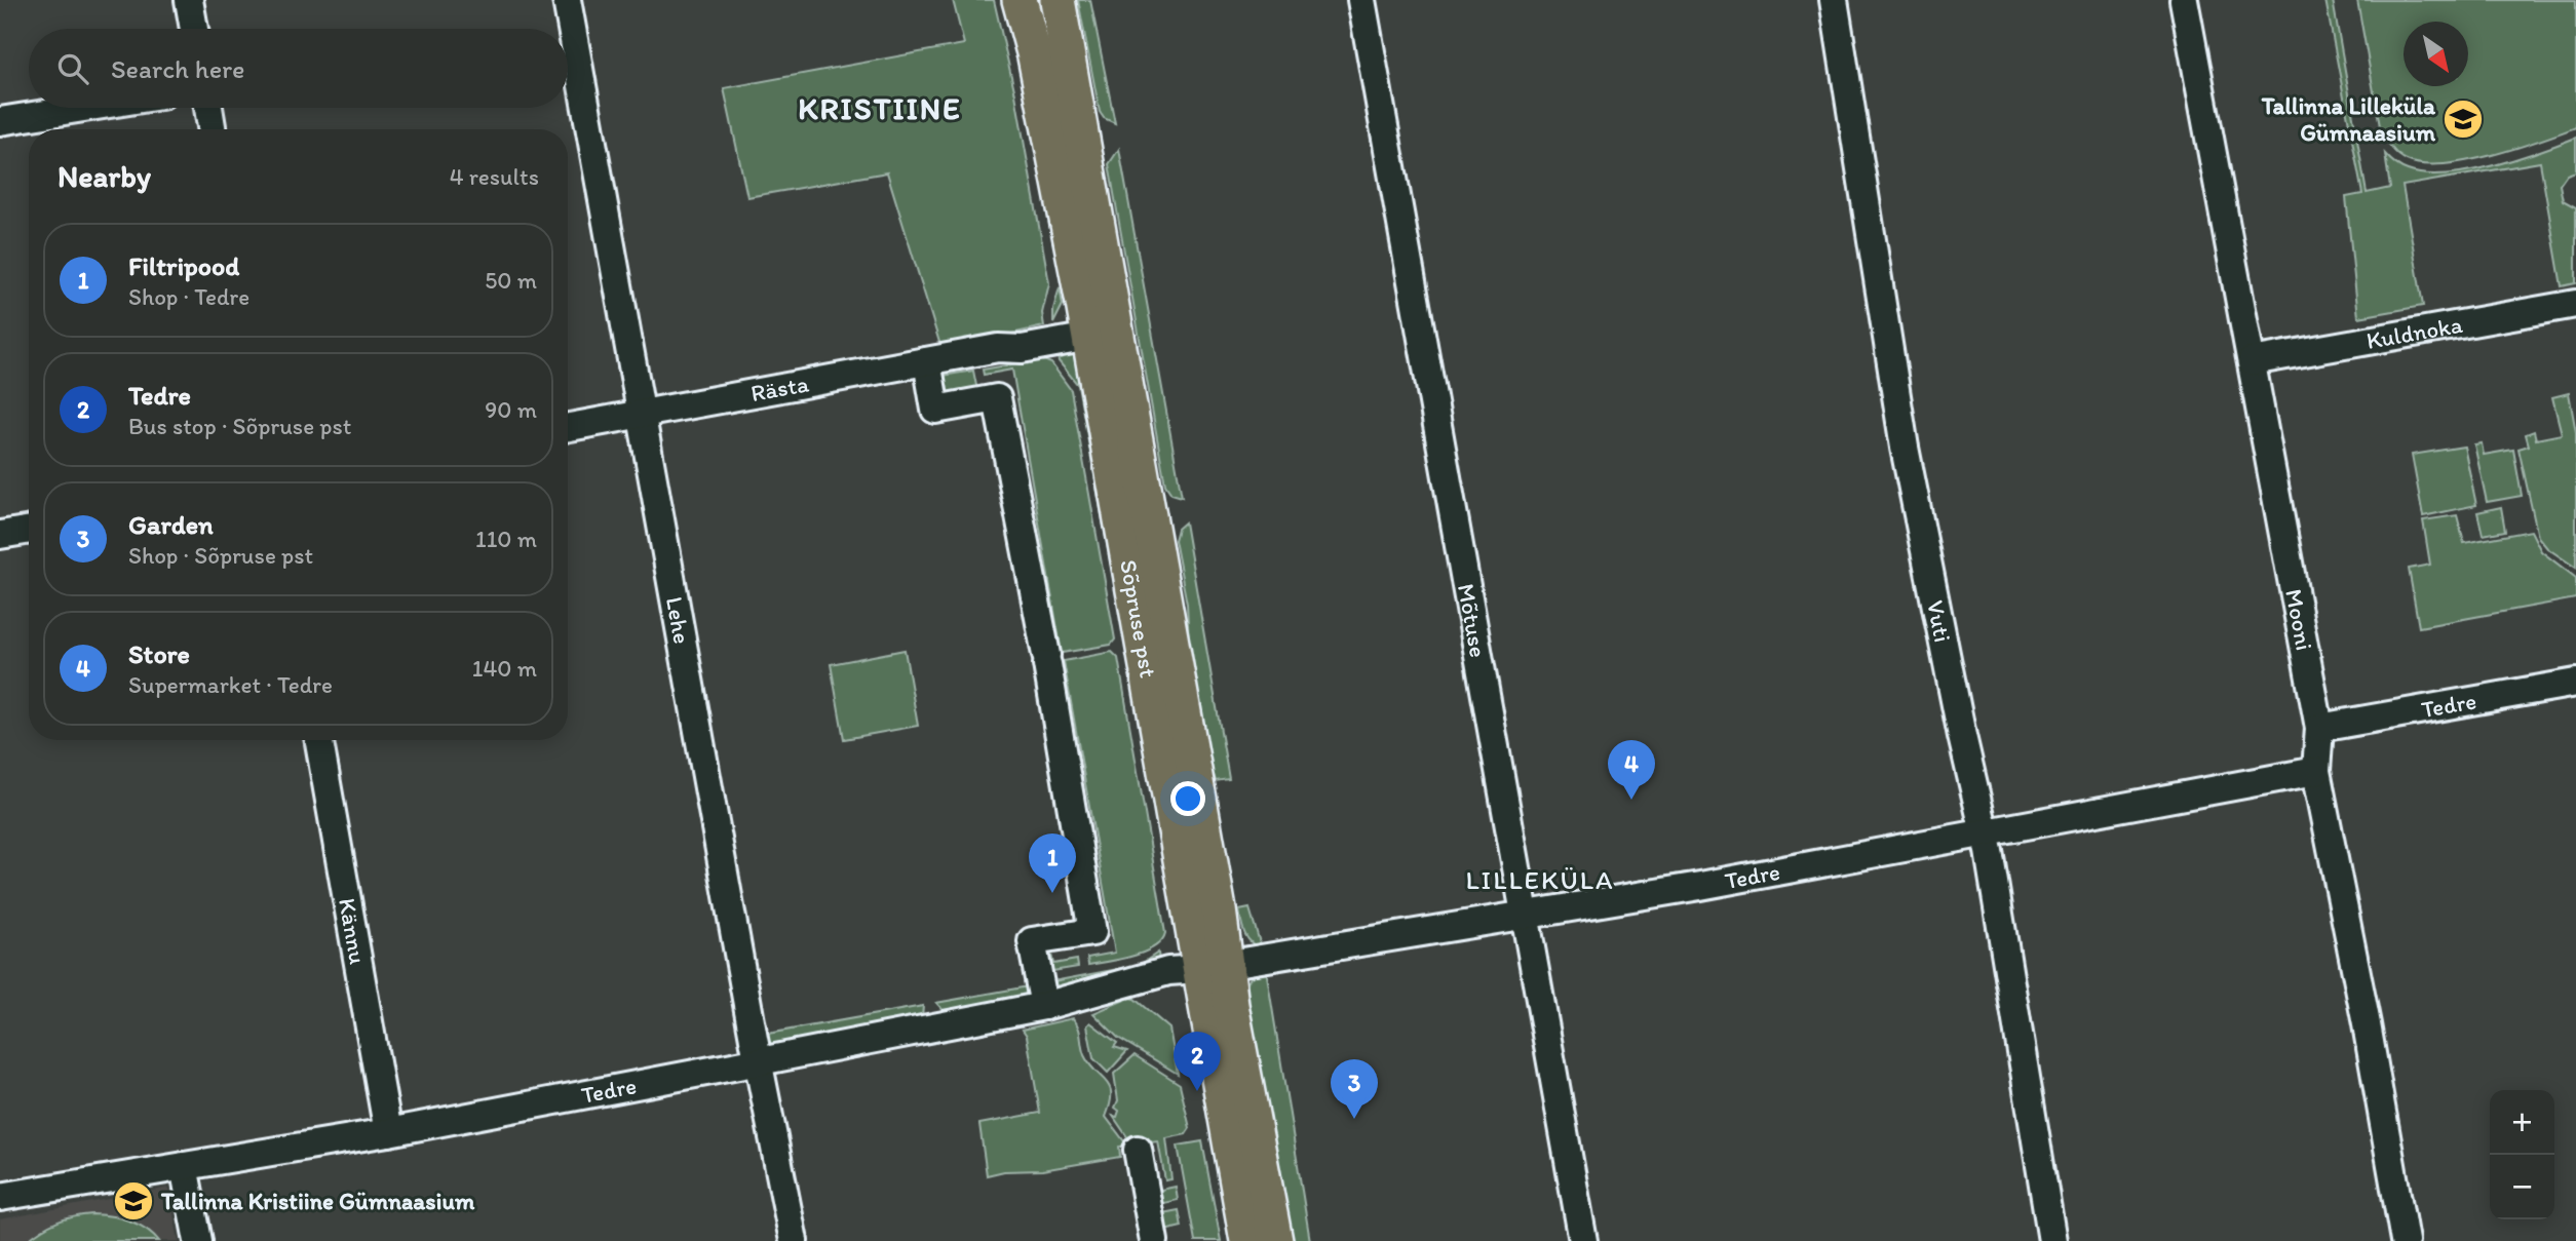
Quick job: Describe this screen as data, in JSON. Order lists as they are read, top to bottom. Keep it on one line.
{"streets":{"main road":["Sõpruse pst"],"street":["Kuldnoka","Rästa","Mooni","Lehe","Mõtuse","Vuti","Tedre","Kännu"]},"crossings":[["Kuldnoka","Mooni"],["Rästa","Sõpruse pst"],["Rästa","Lehe"],["Sõpruse pst","Tedre"],["Mooni","Tedre"],["Lehe","Tedre"],["Mõtuse","Tedre"],["Vuti","Tedre"],["Tedre","Kännu"]],"districts":["KRISTIINE","LILLEKÜLA"],"places":{"school or university":["Tallinna Lilleküla Gümnaasium","Tallinna Kristiine Gümnaasium"]},"north":"bottom right","page":{"search":"Search here","heading":["Nearby","4 results"],"list":[{"mark":"1","name":"Filtripood","note":"Shop · Tedre","value":"50 m"},{"mark":"2","name":"Tedre","note":"Bus stop · Sõpruse pst","value":"90 m"},{"mark":"3","name":"Garden","note":"Shop · Sõpruse pst","value":"110 m"},{"mark":"4","name":"Store","note":"Supermarket · Tedre","value":"140 m"}],"pins":["4","1","2","3"],"map_buttons":["+","−"]}}
